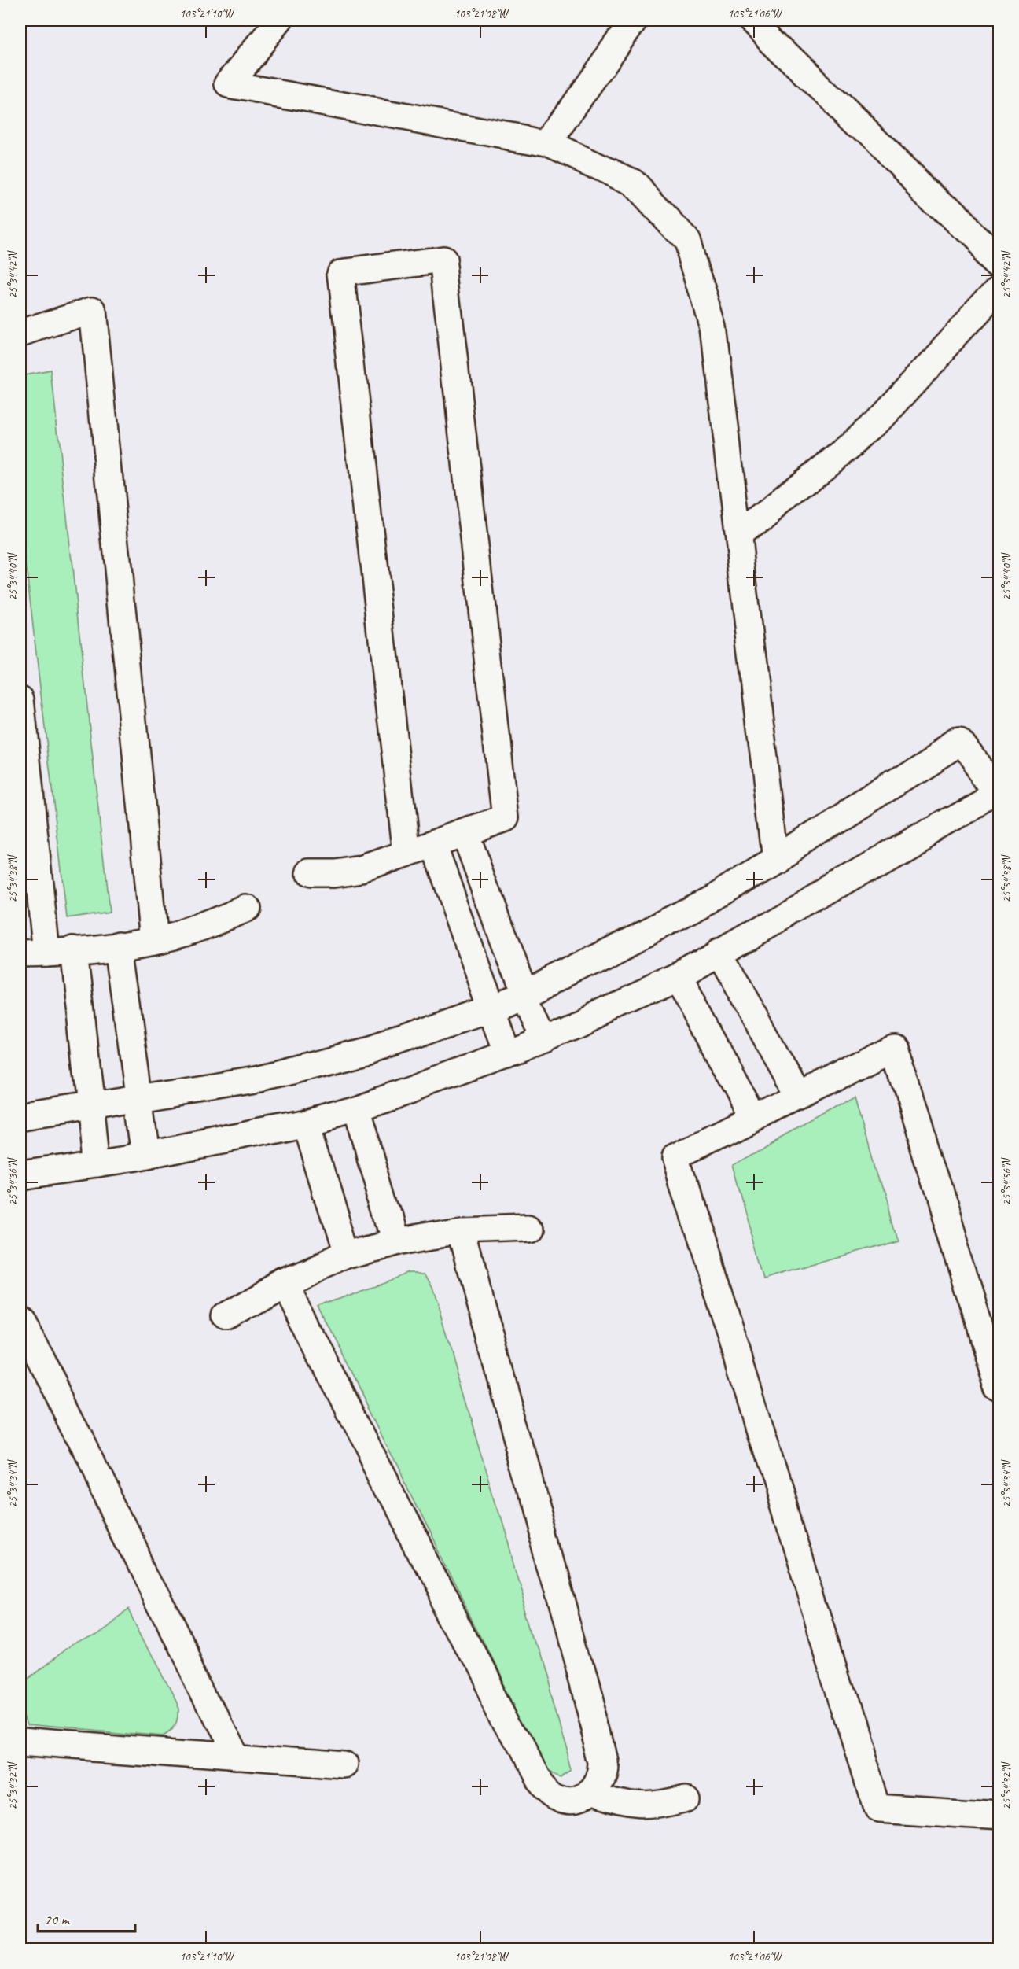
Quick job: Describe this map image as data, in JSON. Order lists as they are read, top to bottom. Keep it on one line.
{"scale_bar":"20 m","coordinates":["103°21'10\"W","103°21'08\"W","103°21'06\"W","25°34'42\"N","25°34'40\"N","25°34'38\"N","25°34'36\"N","25°34'34\"N","25°34'32\"N"]}
